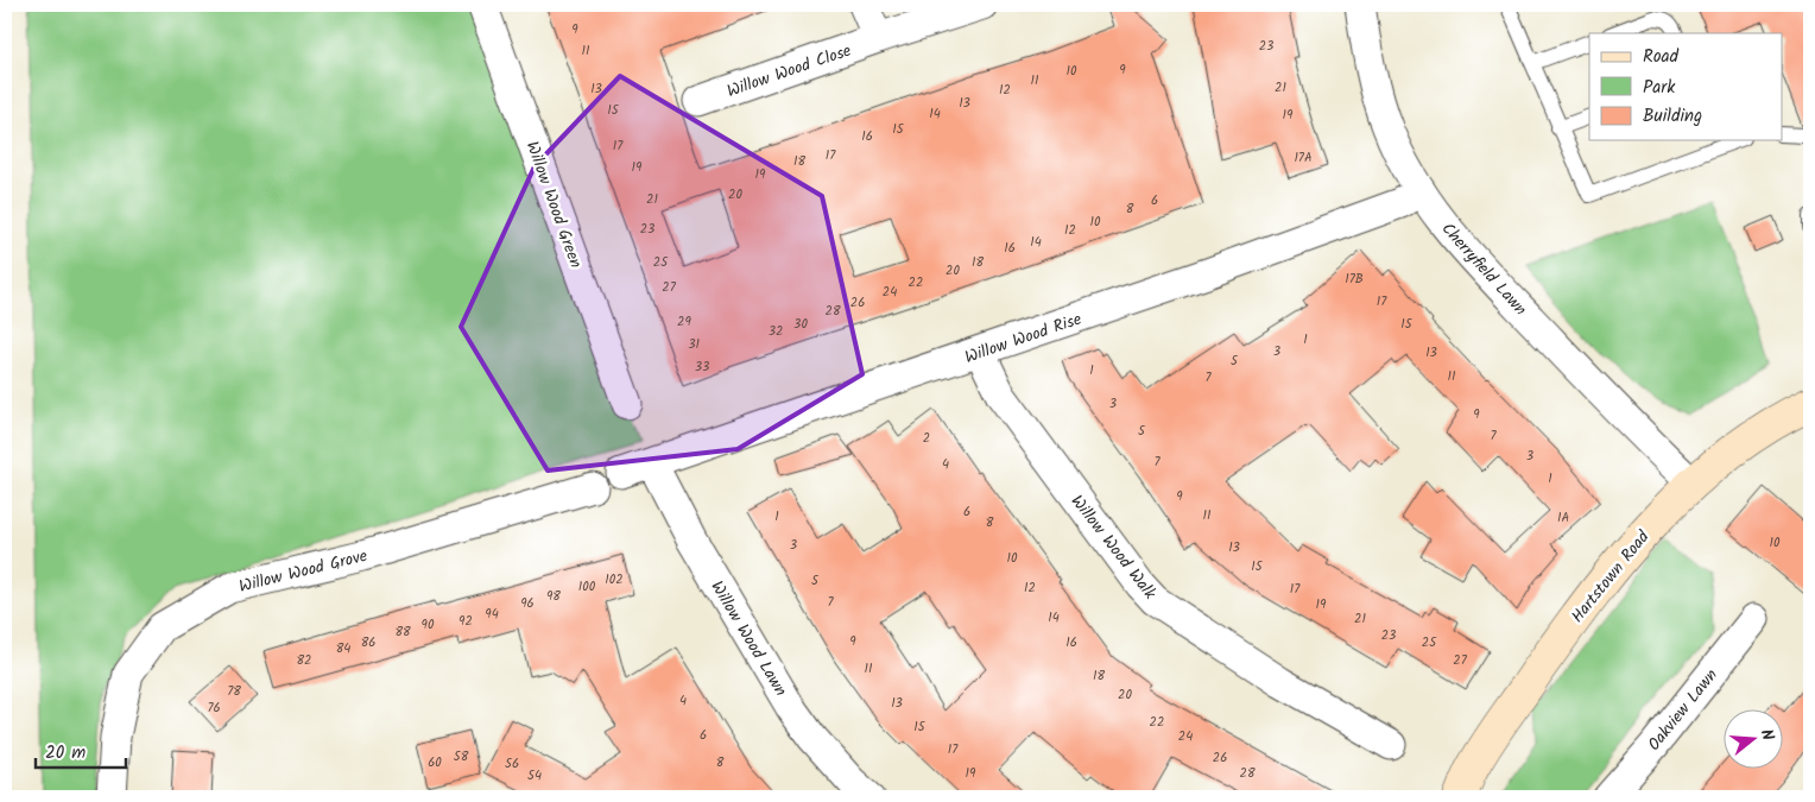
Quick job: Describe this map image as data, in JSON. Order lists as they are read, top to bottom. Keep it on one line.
{"streets":{"street":["Willow Wood Close","Willow Wood Green","Cherryfield Lawn","Willow Wood Rise","Willow Wood Walk","Willow Wood Grove","Hartstown Road","Willow Wood Lawn","Oakview Lawn"]},"crossings":[["Cherryfield Lawn","Willow Wood Rise"],["Cherryfield Lawn","Hartstown Road"],["Willow Wood Rise","Willow Wood Walk"],["Willow Wood Rise","Willow Wood Lawn"]],"house_numbers":["9","23","11","9","10","11","21","13","12","13","15","14","19","15","16","17","17","17A","18","19","19","20","21","6","8","10","23","12","14","16","25","18","20","17B","22","27","24","17","26","28","29","30","15","32","1","31","3","13","5","33","1","11","7","3","9","5","7","2","3","7","4","1","9","6","11","1","1A","8","10","3","13","10","15","102","5","100","12","17","98","7","96","19","94","14","21","92","90","88","23","9","86","16","25","84","82","27","11","18","78","20","4","13","76","22","15","6","24","17","58","26","60","8","56","19","28","54"],"legend":["Road","Park","Building"],"scale_bar":"20 m","north":"right"}
